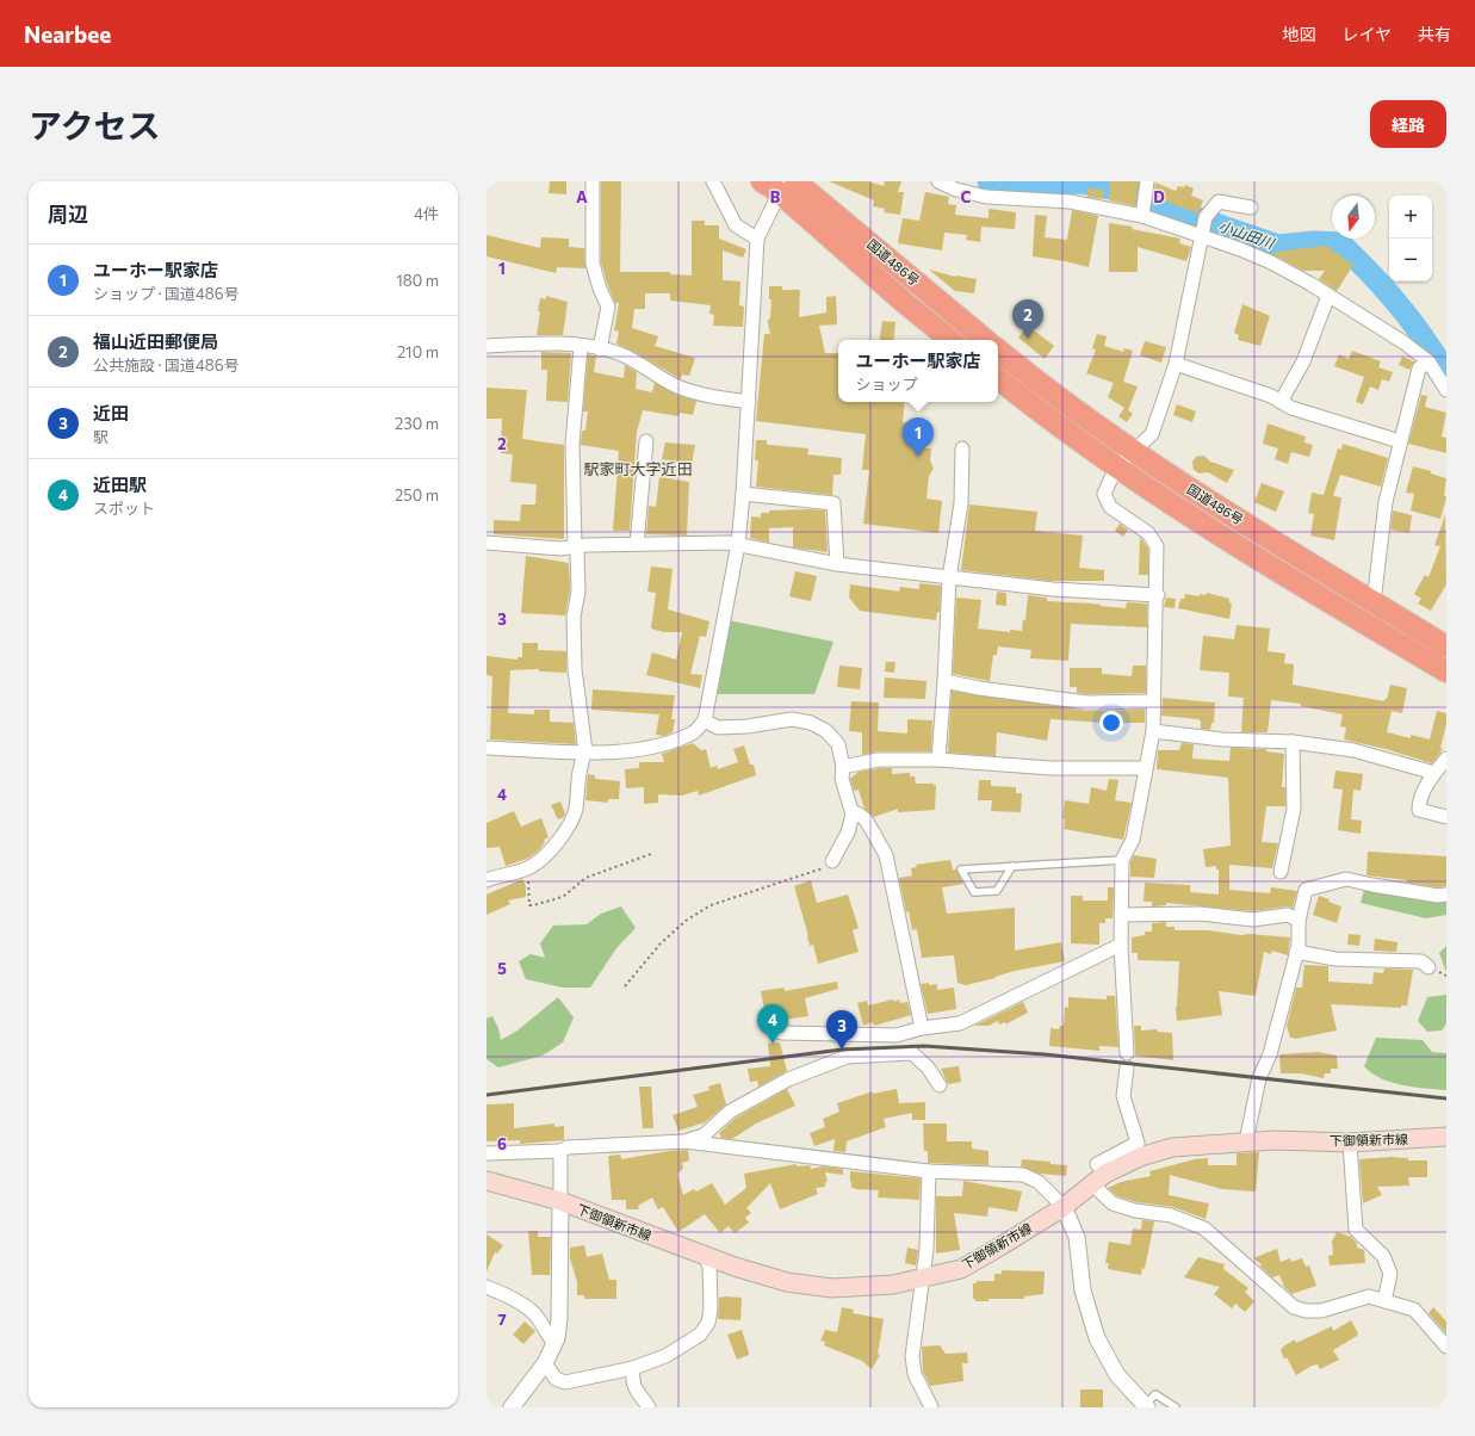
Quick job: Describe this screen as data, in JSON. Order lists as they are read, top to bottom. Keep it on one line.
{"streets":{"highway":["国道486号"],"main road":["下御領新市線"]},"districts":["駅家町大字近田"],"water":["小山田川"],"north":"bottom","page":{"header":"Nearbee","nav":["地図","レイヤ","共有"],"title":"アクセス","buttons":"経路","heading":["周辺","4件"],"map_buttons":["+","−"],"list":[{"mark":"1","name":"ユーホー駅家店","note":"ショップ · 国道486号","value":"180 m"},{"mark":"2","name":"福山近田郵便局","note":"公共施設 · 国道486号","value":"210 m"},{"mark":"3","name":"近田","note":"駅","value":"230 m"},{"mark":"4","name":"近田駅","note":"スポット","value":"250 m"}],"pins":["2","1","4","3"],"popup":["ユーホー駅家店","ショップ"]},"grid":{"columns":["A","B","C","D"],"rows":["1","2","3","4","5","6","7"]}}
